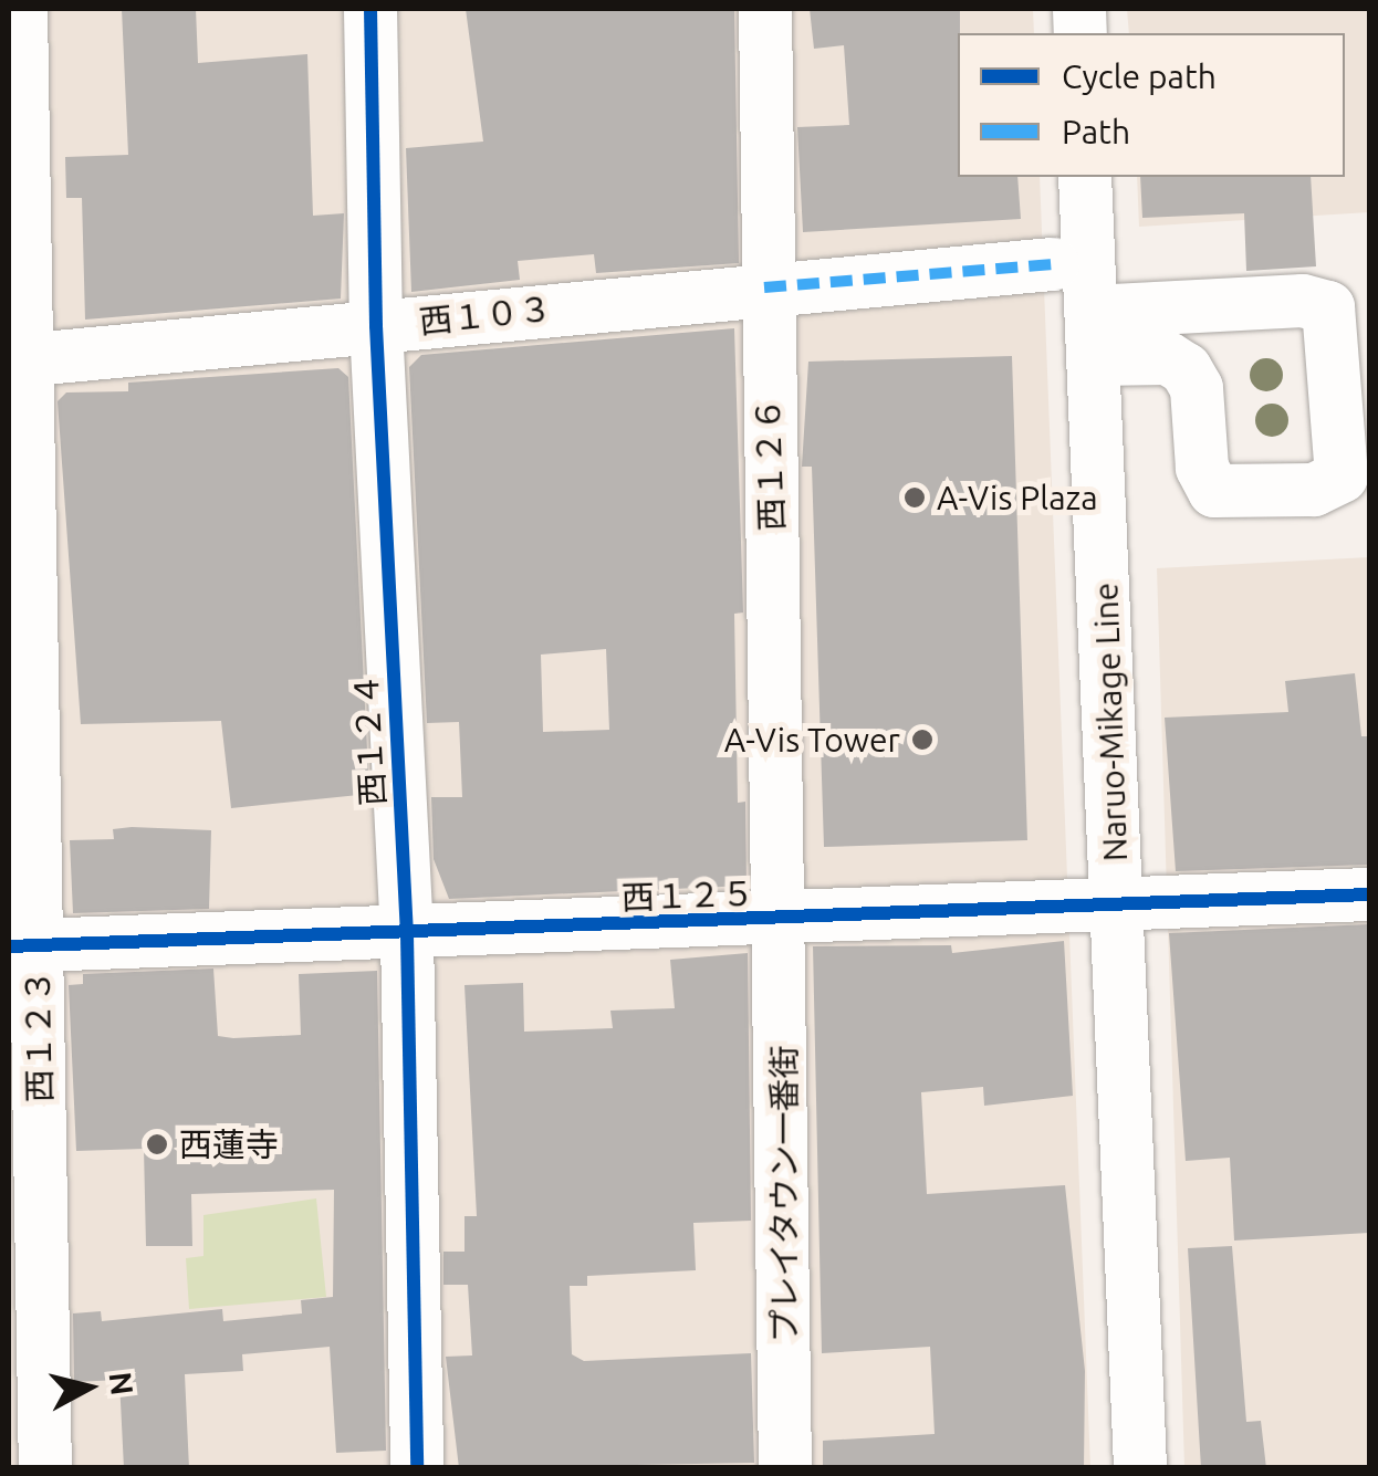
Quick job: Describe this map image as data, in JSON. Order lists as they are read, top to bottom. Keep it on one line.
{"streets":{"street":["西１０３","西１２６","Naruo-Mikage Line","西１２４","西１２５","西１２３","プレイタウン一番街"]},"crossings":[["西１０３","西１２６"],["西１０３","西１２４"],["西１０３","西１２３"],["西１２６","西１２５"],["西１２６","プレイタウン一番街"],["Naruo-Mikage Line","西１２５"],["西１２４","西１２５"],["西１２５","西１２３"],["西１２５","プレイタウン一番街"]],"places":["A-Vis Plaza","A-Vis Tower","西蓮寺"],"legend":["Cycle path","Path"],"north":"right"}
